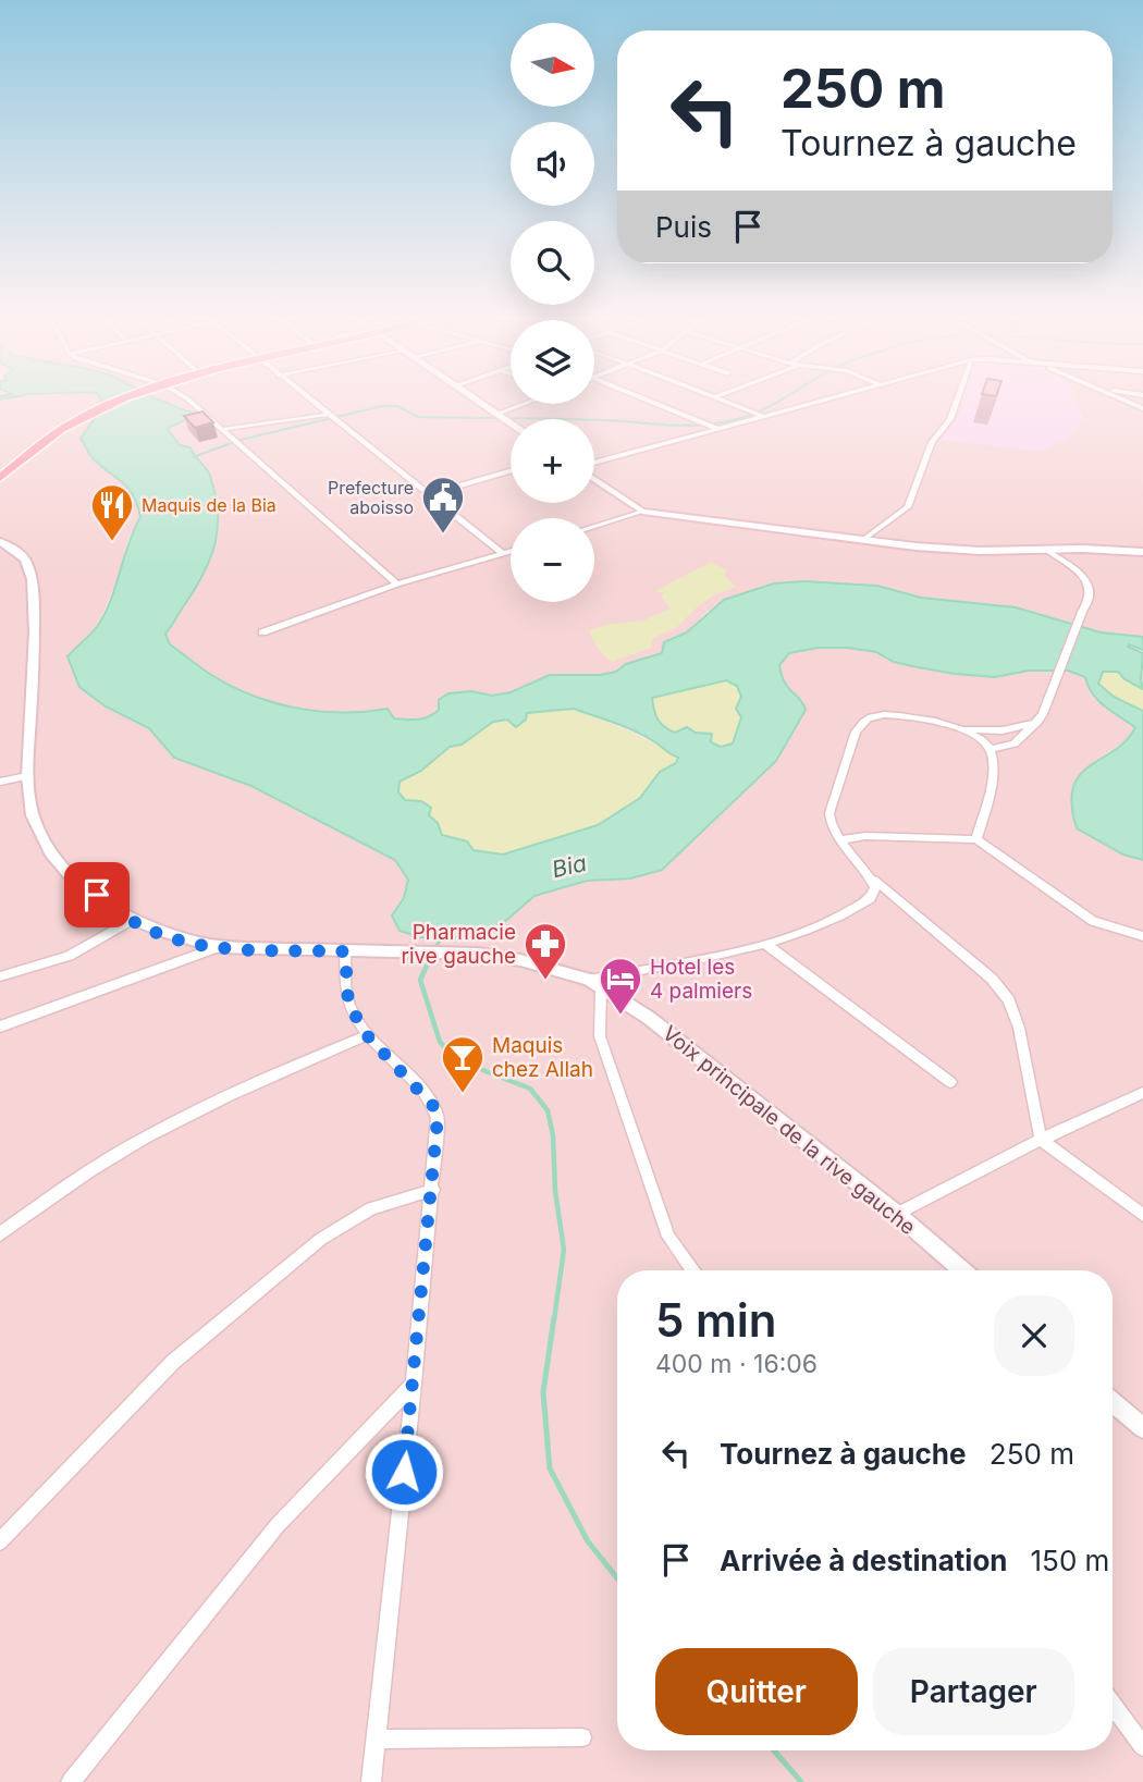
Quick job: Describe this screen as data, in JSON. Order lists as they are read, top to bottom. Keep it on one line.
{"streets":{"street":["Voix principale de la rive gauche"]},"water":["Bia"],"places":{"public building":["Prefecture aboisso"],"restaurant":["Maquis de la Bia"],"pharmacy":["Pharmacie rive gauche"],"hotel":["Hotel les 4 palmiers"],"bar":["Maquis chez Allah"]},"north":"right","page":{"map_buttons":["+","−"],"turn":["250 m","Tournez à gauche"],"then":"Puis","heading":["5 min","400 m · 16:06"],"list":[{"name":"Tournez à gauche","value":"250 m"},{"name":"Arrivée à destination","value":"150 m"}],"buttons":["Quitter","Partager"]}}
